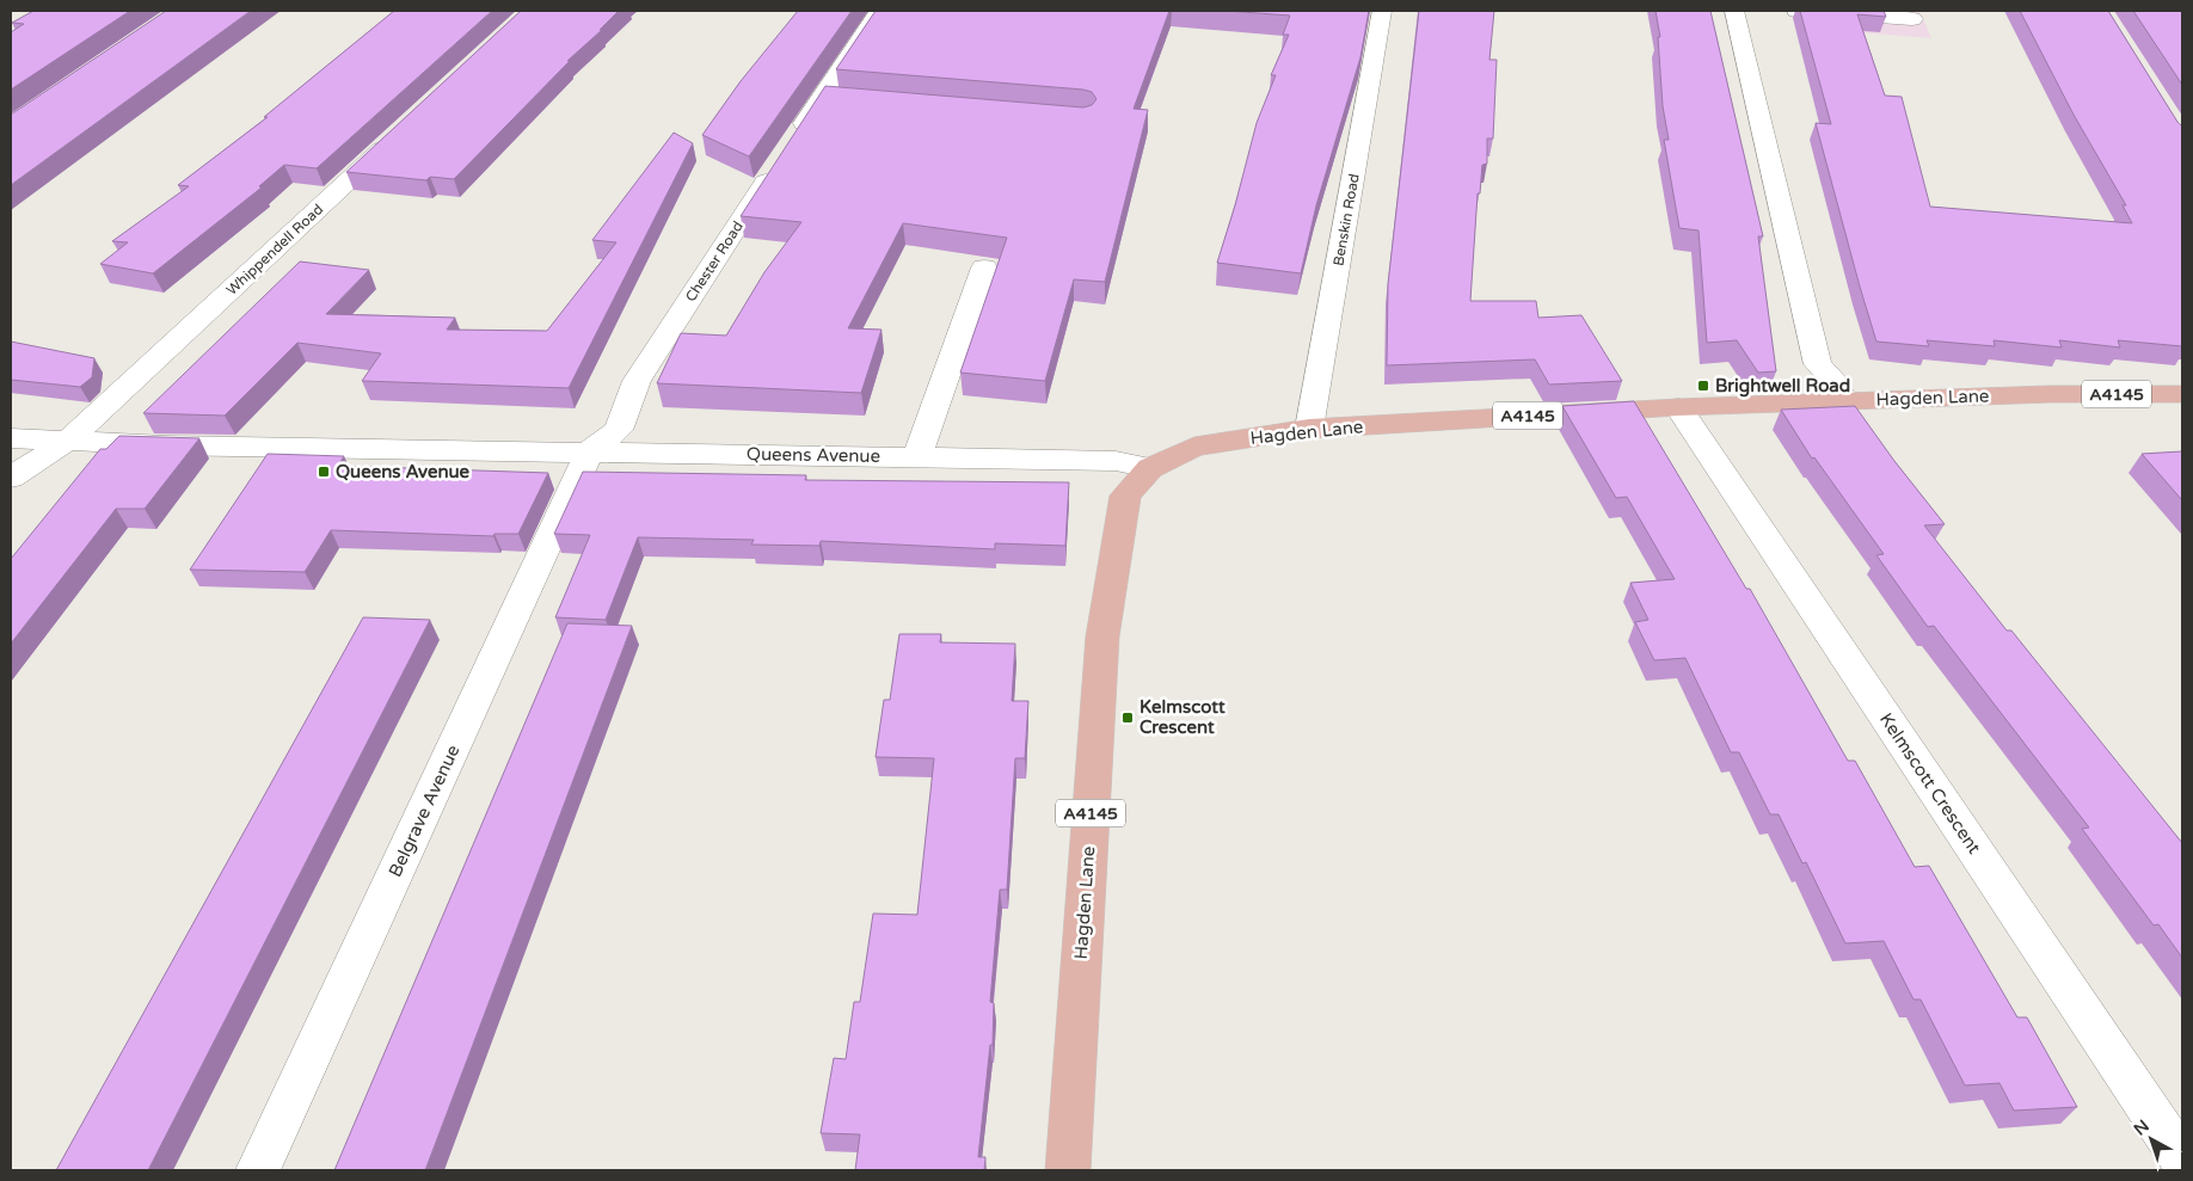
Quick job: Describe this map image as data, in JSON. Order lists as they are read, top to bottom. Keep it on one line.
{"streets":{"main road":["A4145","Hagden Lane"],"street":["Benskin Road","Whippendell Road","Chester Road","Queens Avenue","Kelmscott Crescent","Belgrave Avenue"]},"crossings":[["Benskin Road","Hagden Lane"],["Whippendell Road","Queens Avenue"],["Chester Road","Queens Avenue"],["Chester Road","Belgrave Avenue"],["Hagden Lane","Queens Avenue"],["Hagden Lane","Kelmscott Crescent"],["Queens Avenue","Belgrave Avenue"]],"places":{"transit":["Brightwell Road","Queens Avenue","Kelmscott Crescent"]},"north":"top left"}
